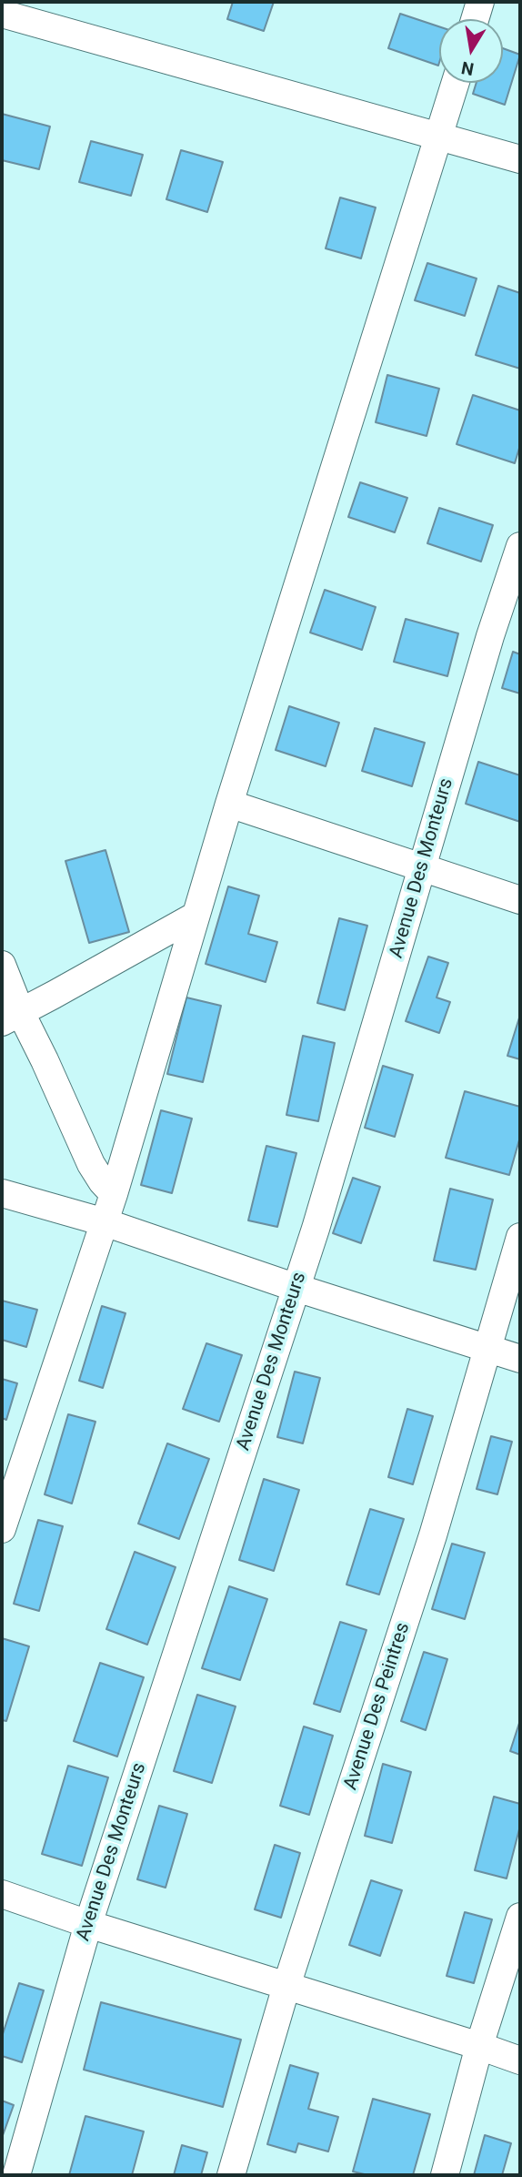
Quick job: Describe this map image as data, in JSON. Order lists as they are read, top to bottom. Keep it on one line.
{"streets":{"street":["Avenue Des Monteurs","Avenue Des Peintres"]},"north":"bottom"}
